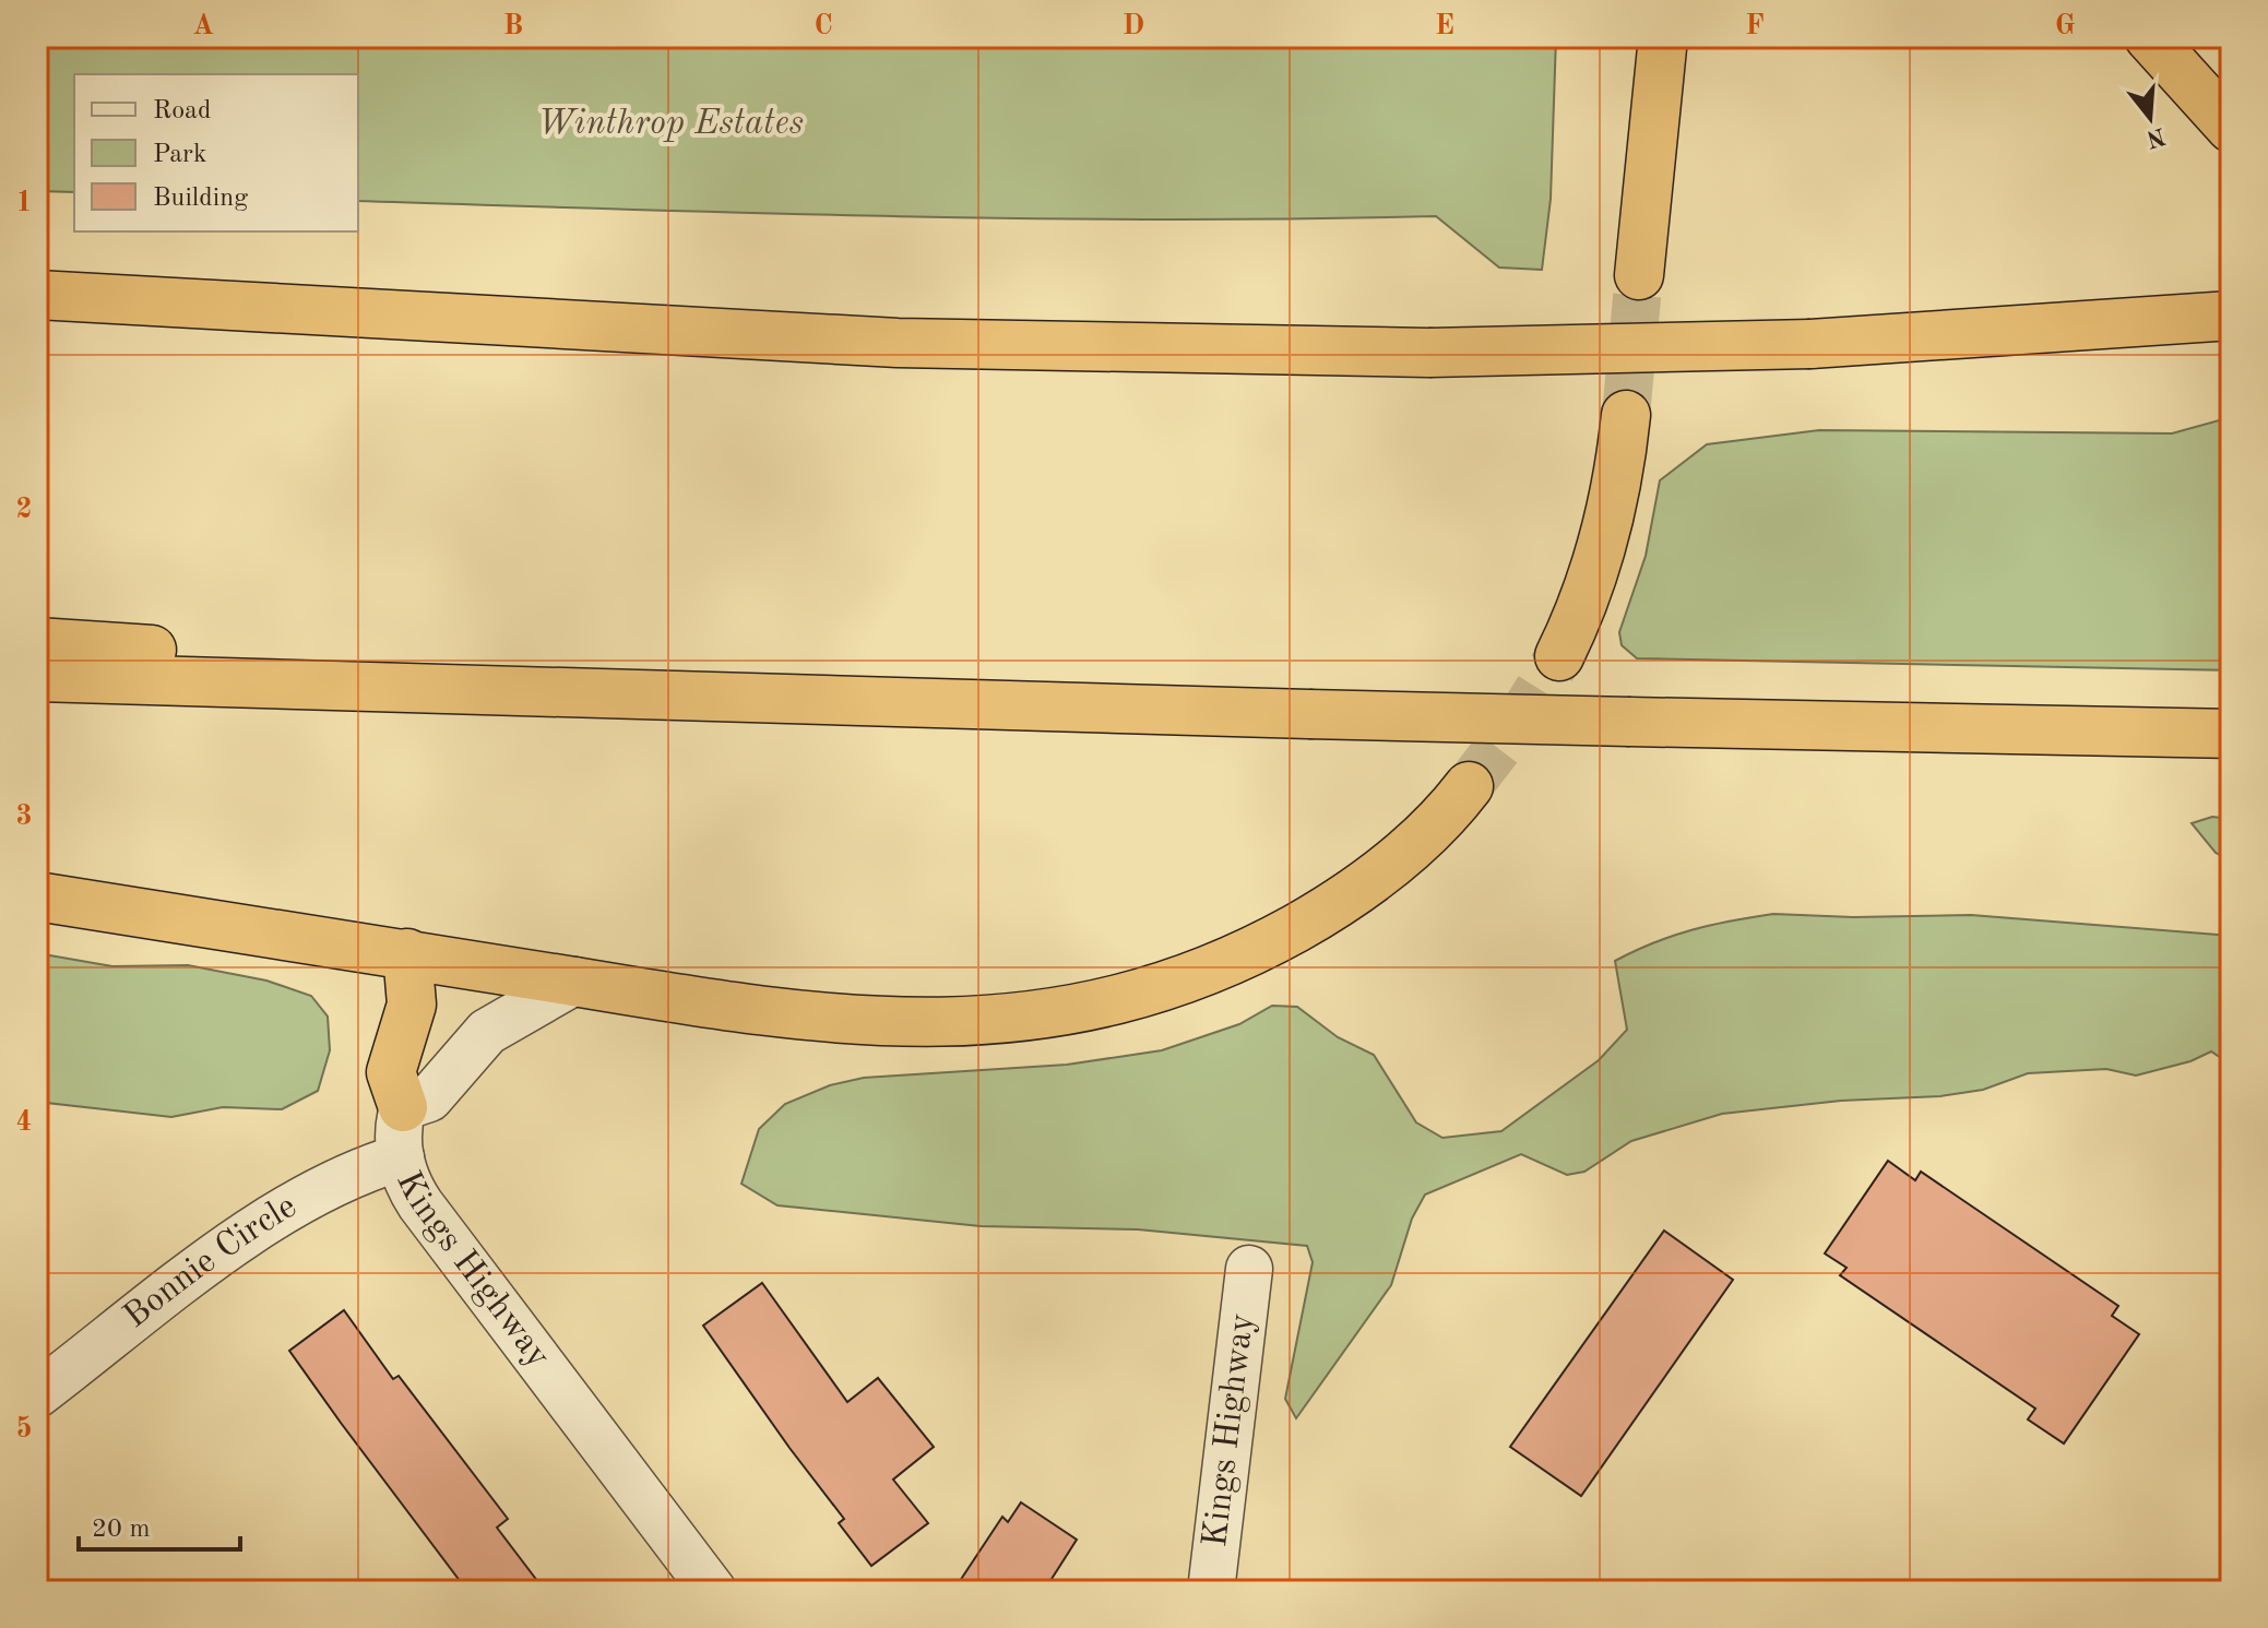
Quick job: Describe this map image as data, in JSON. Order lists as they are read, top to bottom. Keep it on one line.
{"streets":{"street":["Bonnie Circle","Kings Highway"]},"crossings":[["Bonnie Circle","Kings Highway"]],"parks":["Winthrop Estates"],"legend":["Road","Park","Building"],"scale_bar":"20 m","north":"bottom","grid":{"columns":["A","B","C","D","E","F","G"],"rows":["1","2","3","4","5"]}}
